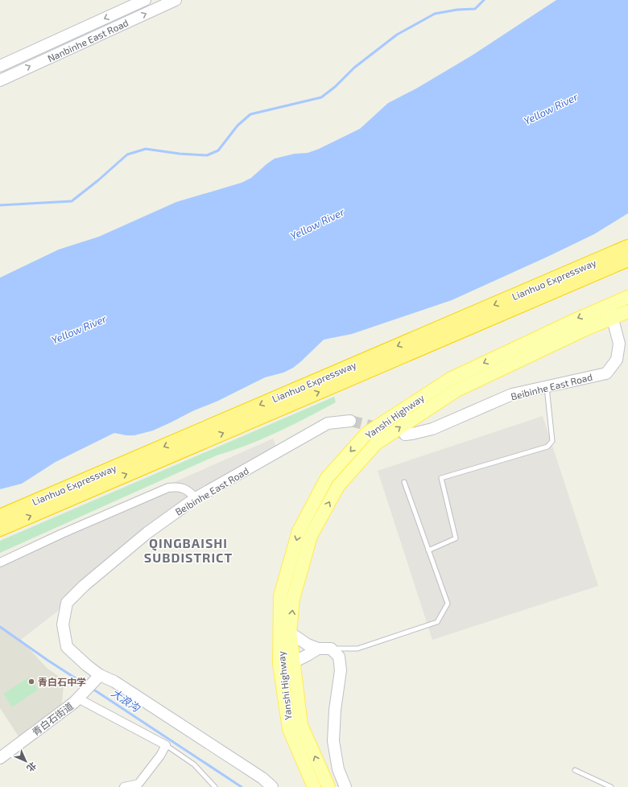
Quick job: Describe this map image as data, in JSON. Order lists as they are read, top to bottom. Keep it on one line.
{"streets":{"highway":["Lianhuo Expressway"],"main road":["Yanshi Highway"],"street":["Nanbinhe East Road","Beibinhe East Road","青白石街道"]},"crossings":[["Beibinhe East Road","Yanshi Highway"],["Beibinhe East Road","青白石街道"]],"districts":["QINGBAISHI SUBDISTRICT"],"water":["Yellow River","大浪沟"],"places":["青白石中学"],"north":"bottom right"}
